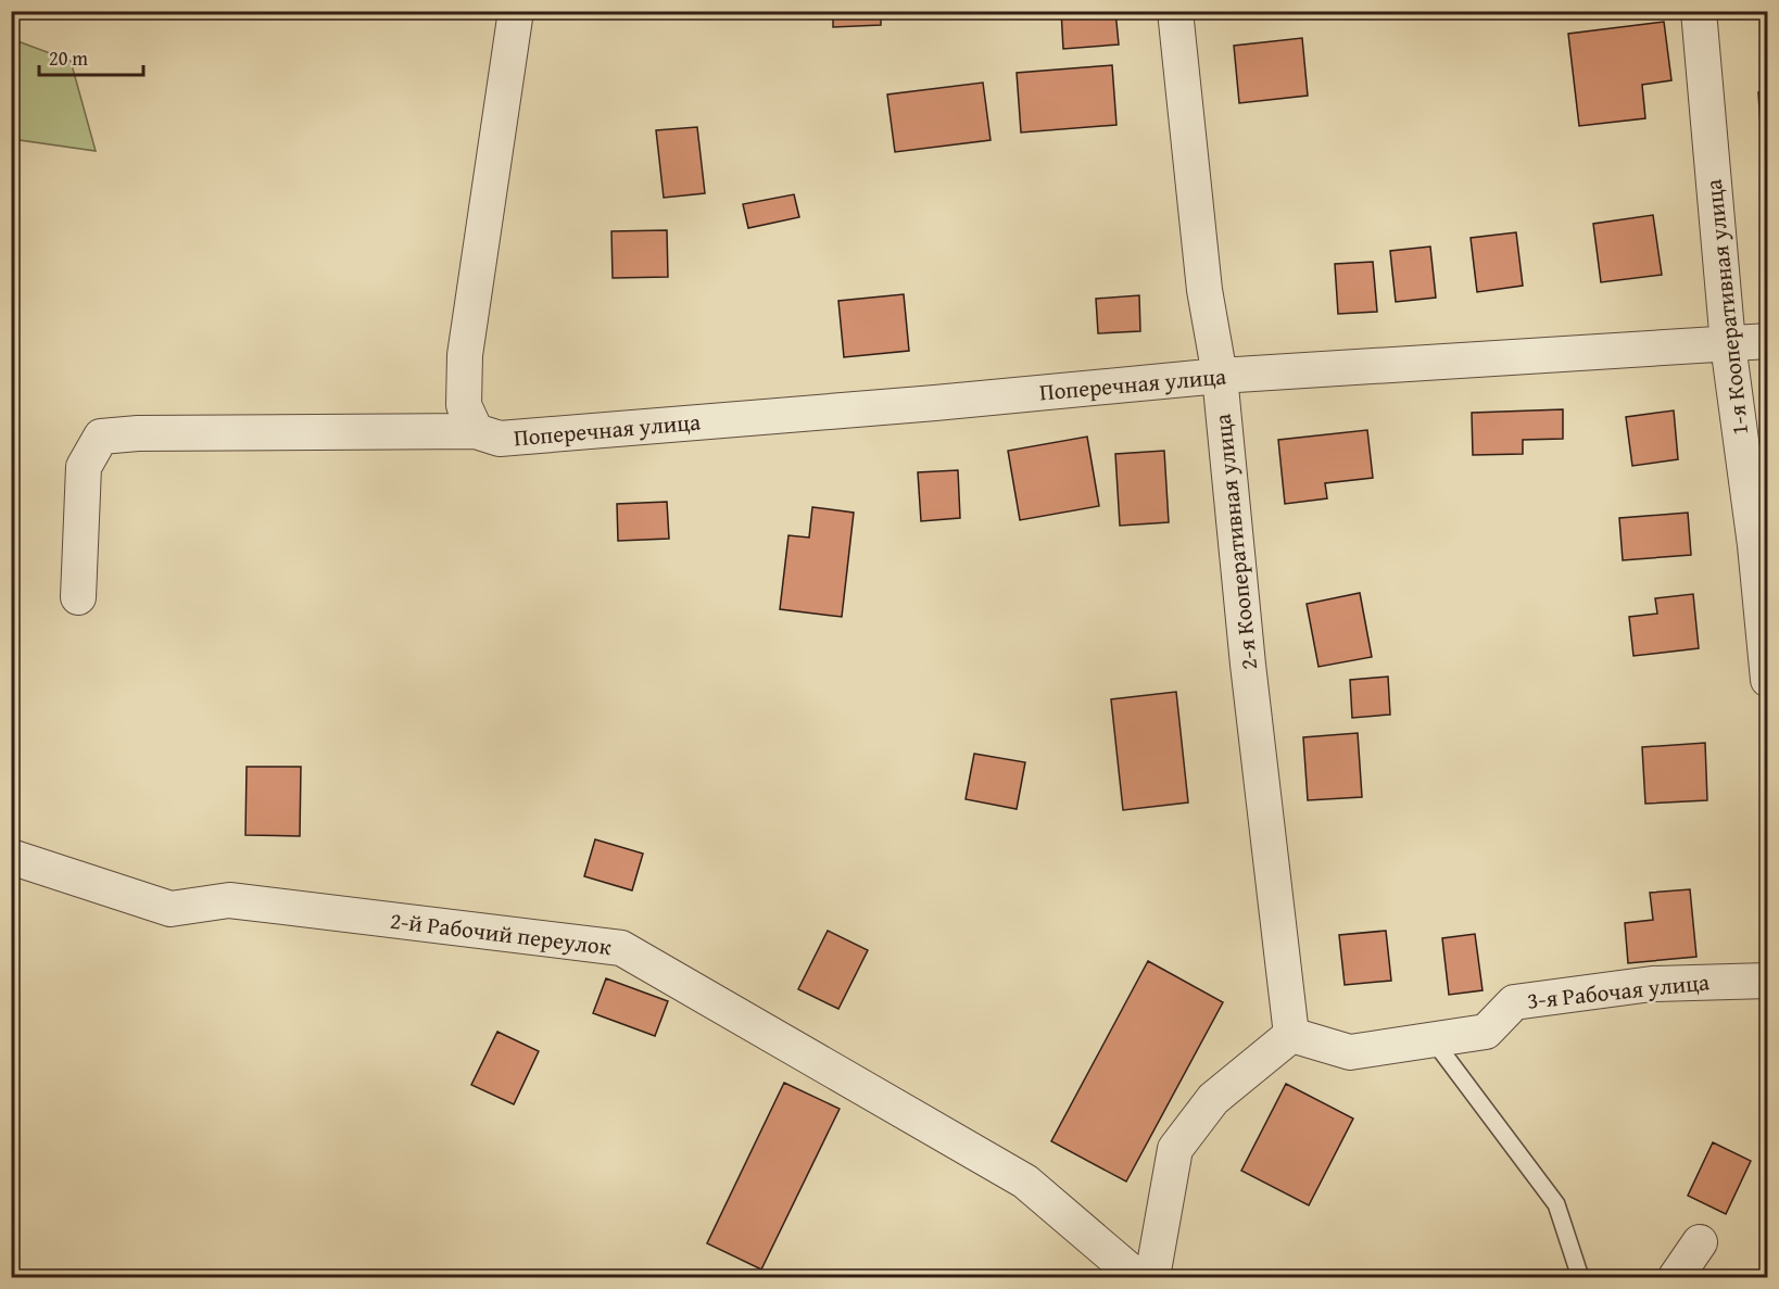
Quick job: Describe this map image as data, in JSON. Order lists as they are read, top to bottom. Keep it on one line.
{"streets":{"street":["1-я Кооперативная улица","Поперечная улица","2-я Кооперативная улица","2-й Рабочий переулок","3-я Рабочая улица"]},"crossings":[["1-я Кооперативная улица","Поперечная улица"],["Поперечная улица","2-я Кооперативная улица"],["2-я Кооперативная улица","3-я Рабочая улица"]],"scale_bar":"20 m"}
